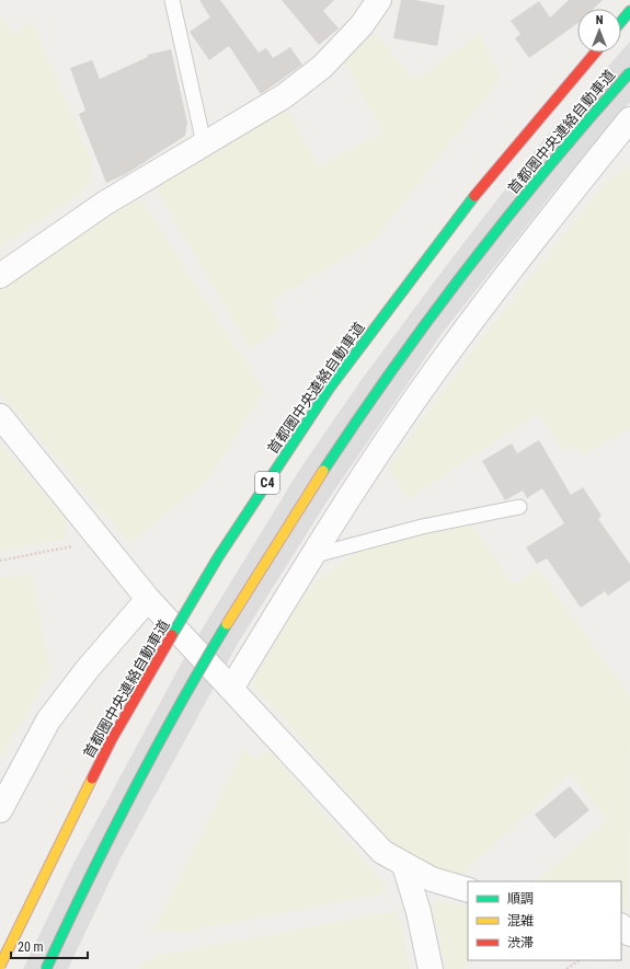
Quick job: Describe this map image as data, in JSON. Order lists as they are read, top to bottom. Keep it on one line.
{"streets":{"highway":["首都圏中央連絡自動車道","C4"]},"legend":["順調","混雑","渋滞"],"scale_bar":"20 m","north":"top"}
